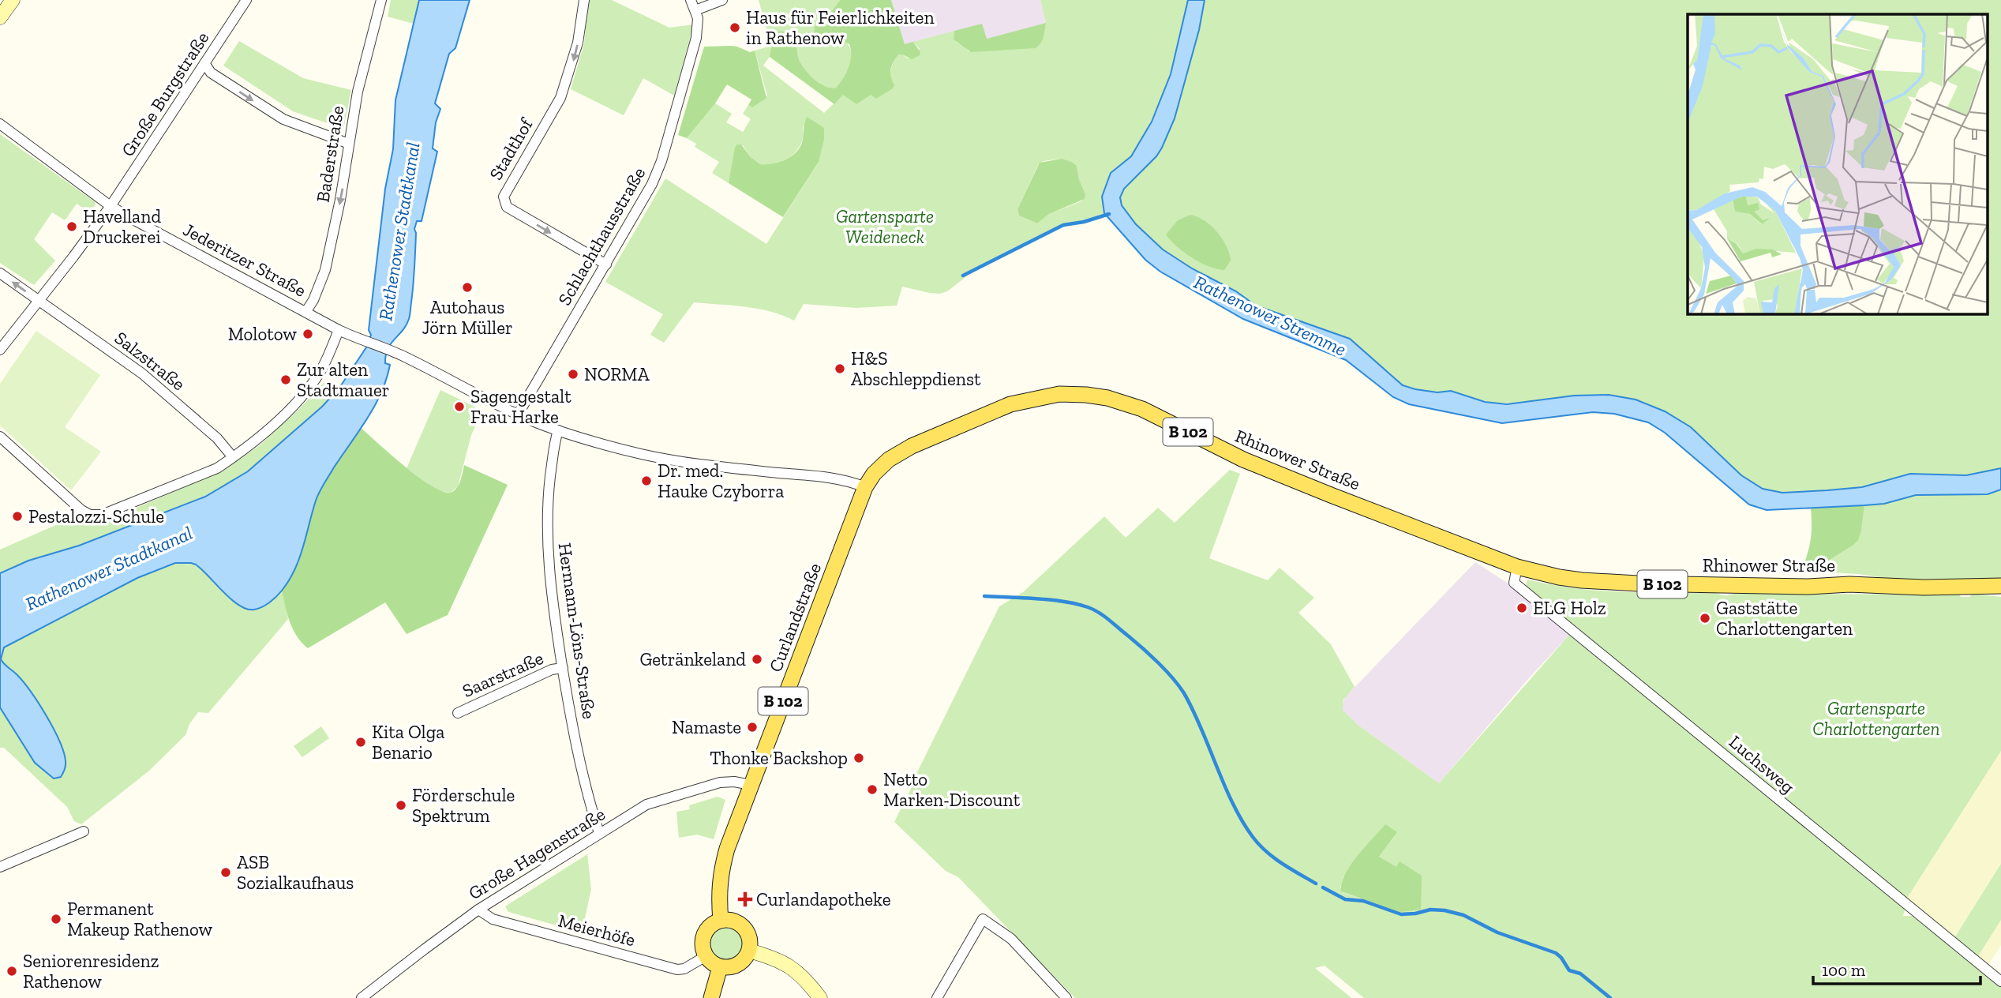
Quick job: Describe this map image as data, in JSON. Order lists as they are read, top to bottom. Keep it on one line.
{"streets":{"main road":["B 102","Rhinower Straße","Curlandstraße"],"street":["Große Burgstraße","Stadthof","Baderstraße","Schlachthausstraße","Jederitzer Straße","Salzstraße","Hermann-Löns-Straße","Saarstraße","Luchsweg","Große Hagenstraße","Meierhöfe"]},"crossings":[["Große Burgstraße","Jederitzer Straße"],["Große Burgstraße","Salzstraße"],["Stadthof","Schlachthausstraße"],["Baderstraße","Jederitzer Straße"],["Schlachthausstraße","Jederitzer Straße"],["Rhinower Straße","Curlandstraße"],["Rhinower Straße","Luchsweg"],["Curlandstraße","Große Hagenstraße"],["Curlandstraße","Meierhöfe"],["Hermann-Löns-Straße","Saarstraße"],["Hermann-Löns-Straße","Große Hagenstraße"],["Große Hagenstraße","Meierhöfe"]],"one_way":["Baderstraße"],"water":["Rathenower Stadtkanal","Rathenower Stremme"],"parks":["Gartensparte Weideneck","Gartensparte Charlottengarten"],"places":{"other":["Haus für Feierlichkeiten in Rathenow","Havelland Druckerei","Autohaus Jörn Müller","Molotow","H&S Abschleppdienst","NORMA","Zur alten Stadtmauer","Sagengestalt Frau Harke","Dr. med. Hauke Czyborra","Pestalozzi-Schule","ELG Holz","Gaststätte Charlottengarten","Getränkeland","Namaste","Kita Olga Benario","Thonke Backshop","Netto Marken-Discount","Förderschule Spektrum","ASB Sozialkaufhaus","Permanent Makeup Rathenow","Seniorenresidenz Rathenow"],"health":["Curlandapotheke"]},"scale_bar":"100 m"}
